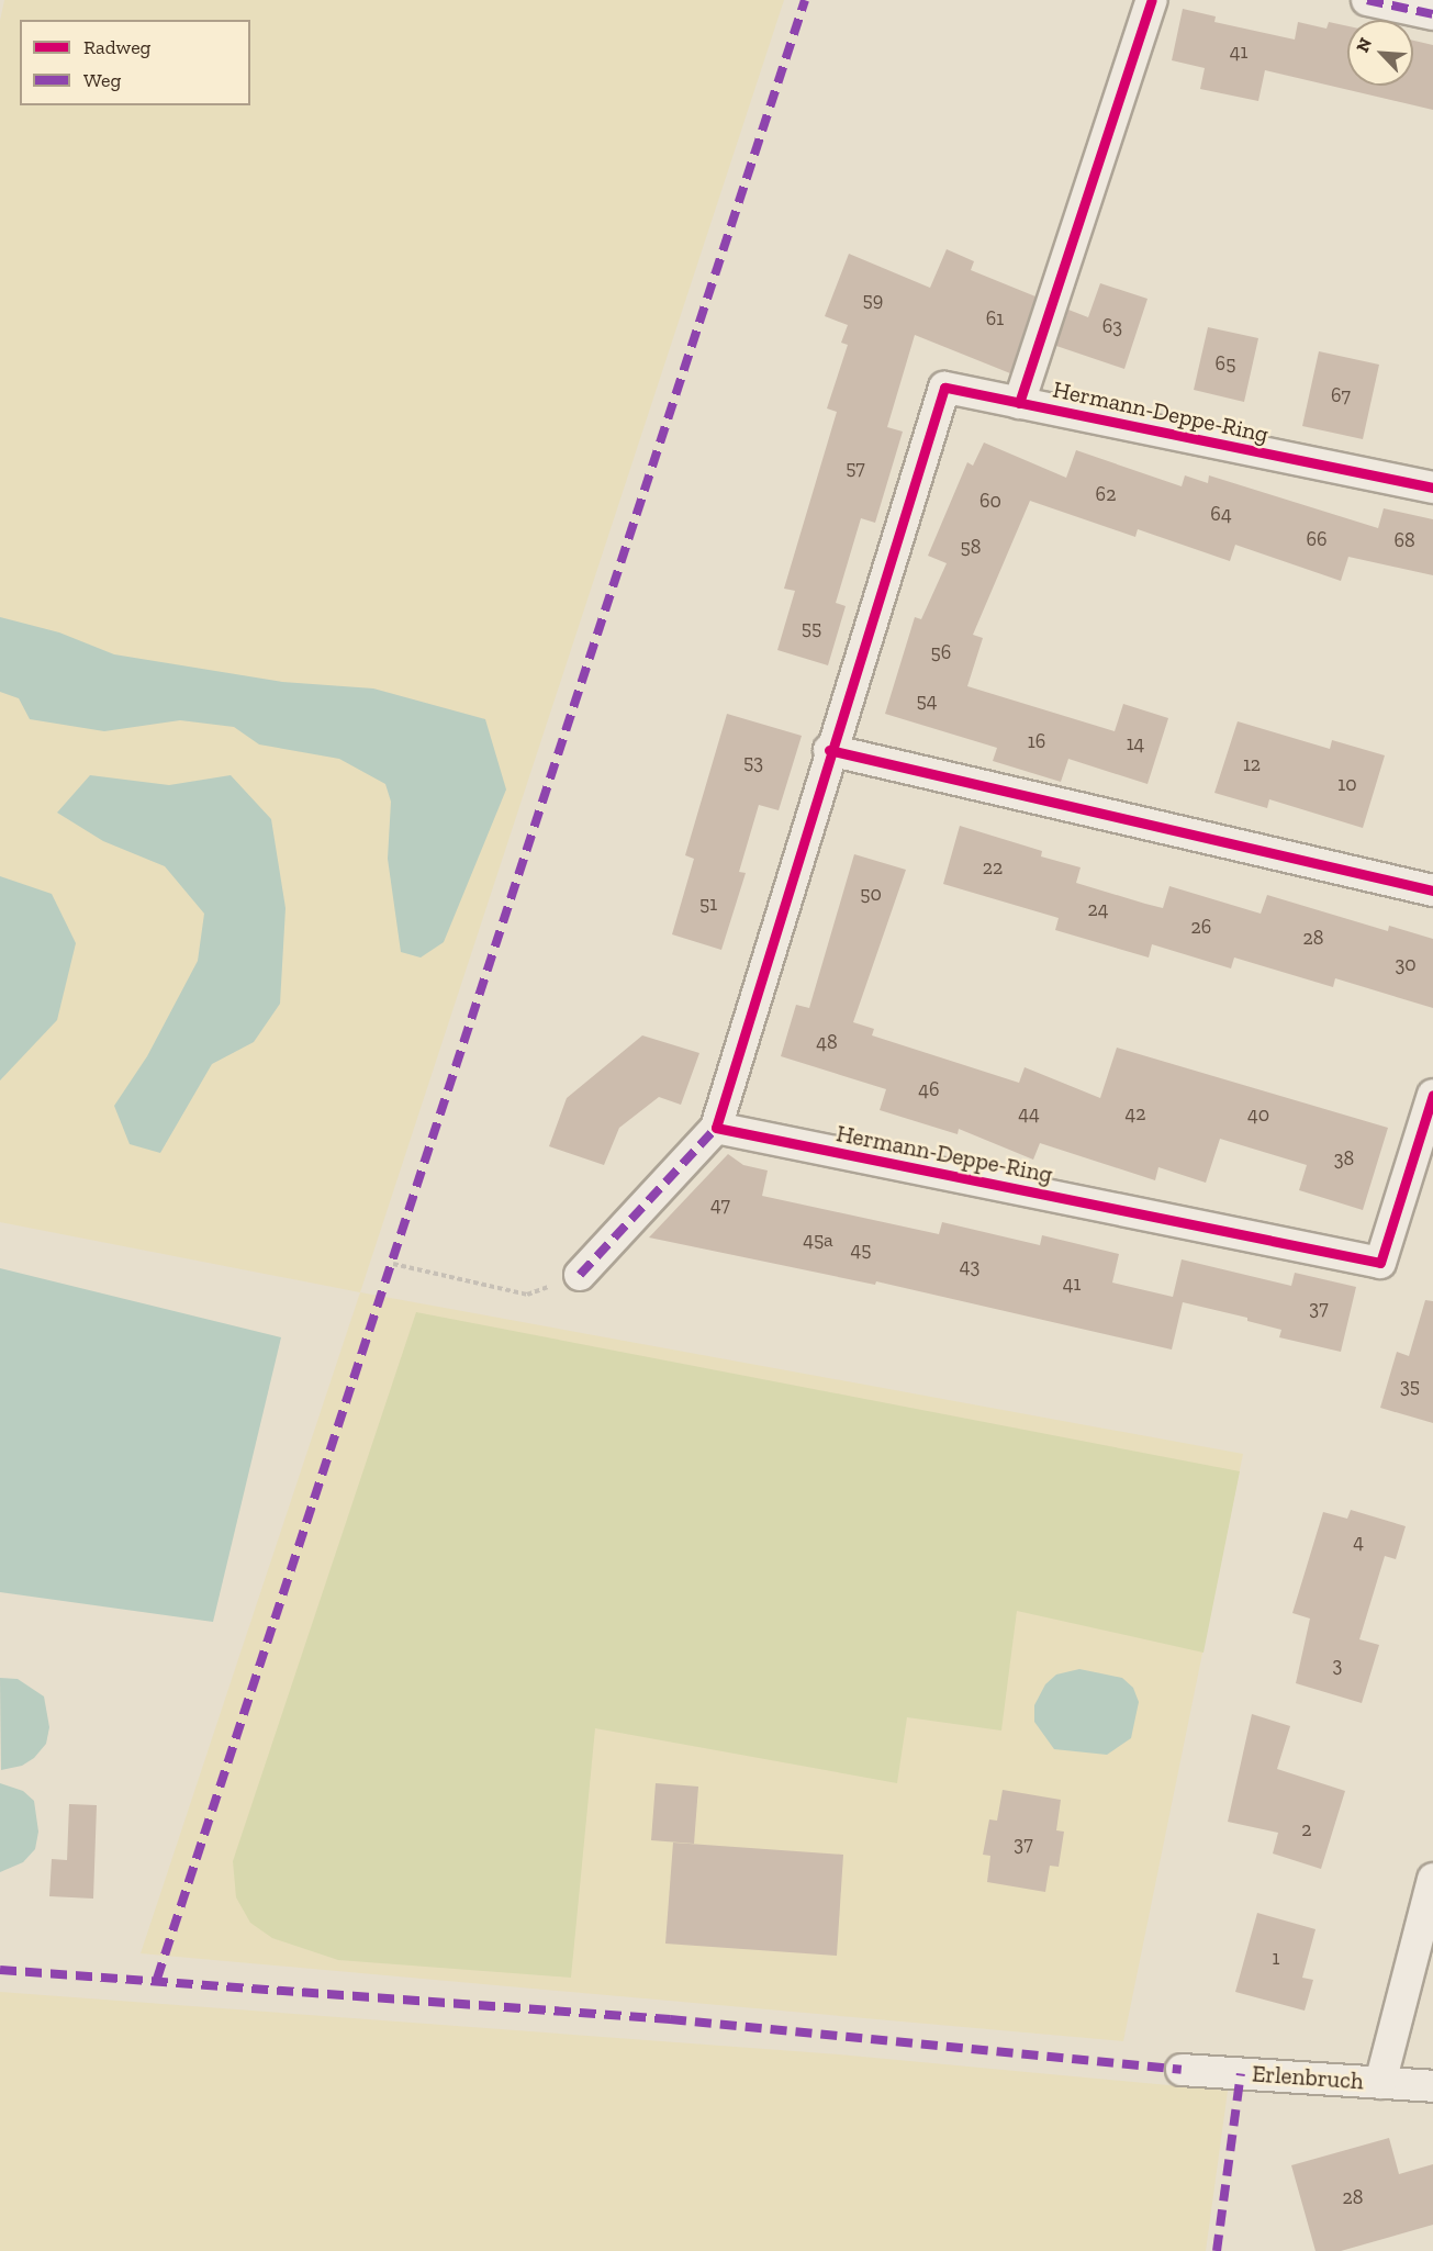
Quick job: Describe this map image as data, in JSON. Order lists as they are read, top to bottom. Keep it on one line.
{"streets":{"street":["Hermann-Deppe-Ring","Erlenbruch"]},"house_numbers":["41","59","61","63","65","67","57","62","60","64","66","68","58","55","56","54","16","14","53","12","10","22","50","51","24","26","28","30","48","46","44","42","40","38","47","45a","45","43","41","37","35","4","3","2","37","1","28"],"legend":["Radweg","Weg"],"north":"top left"}
